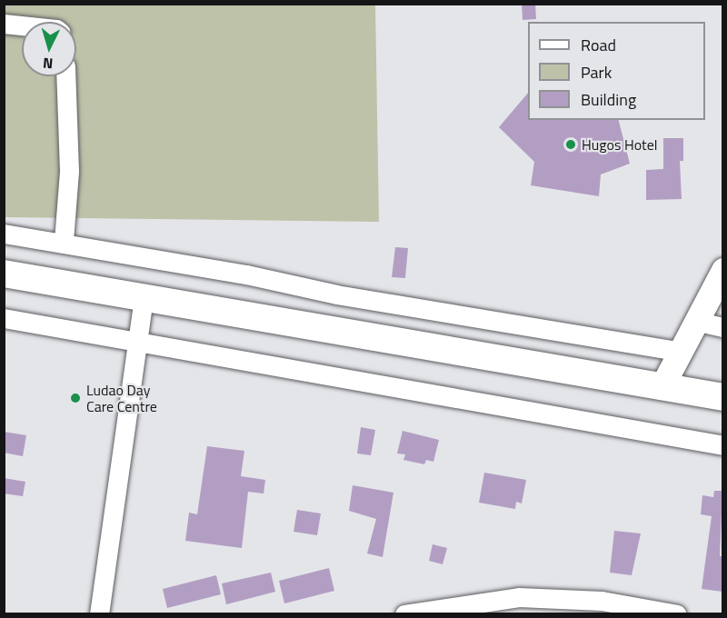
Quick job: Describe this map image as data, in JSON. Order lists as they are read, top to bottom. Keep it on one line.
{"places":["Hugos Hotel","Ludao Day Care Centre"],"legend":["Road","Park","Building"],"north":"bottom"}
